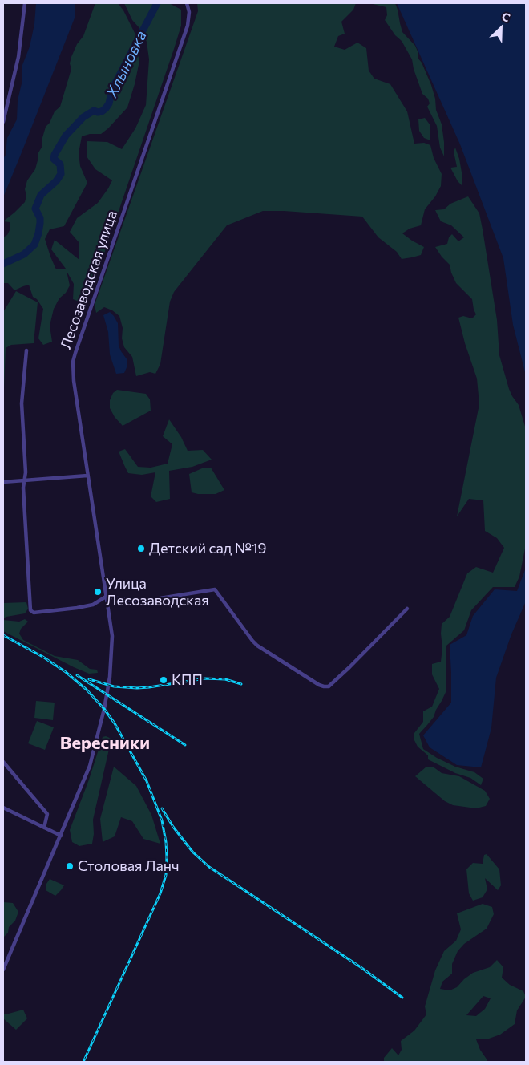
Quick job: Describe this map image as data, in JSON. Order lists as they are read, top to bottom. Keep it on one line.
{"streets":{"street":["Лесозаводская улица"]},"districts":["Вересники"],"water":["Хлыновка"],"places":["Детский сад №19","Улица Лесозаводская","КПП","Столовая Ланч"],"north":"top right"}
